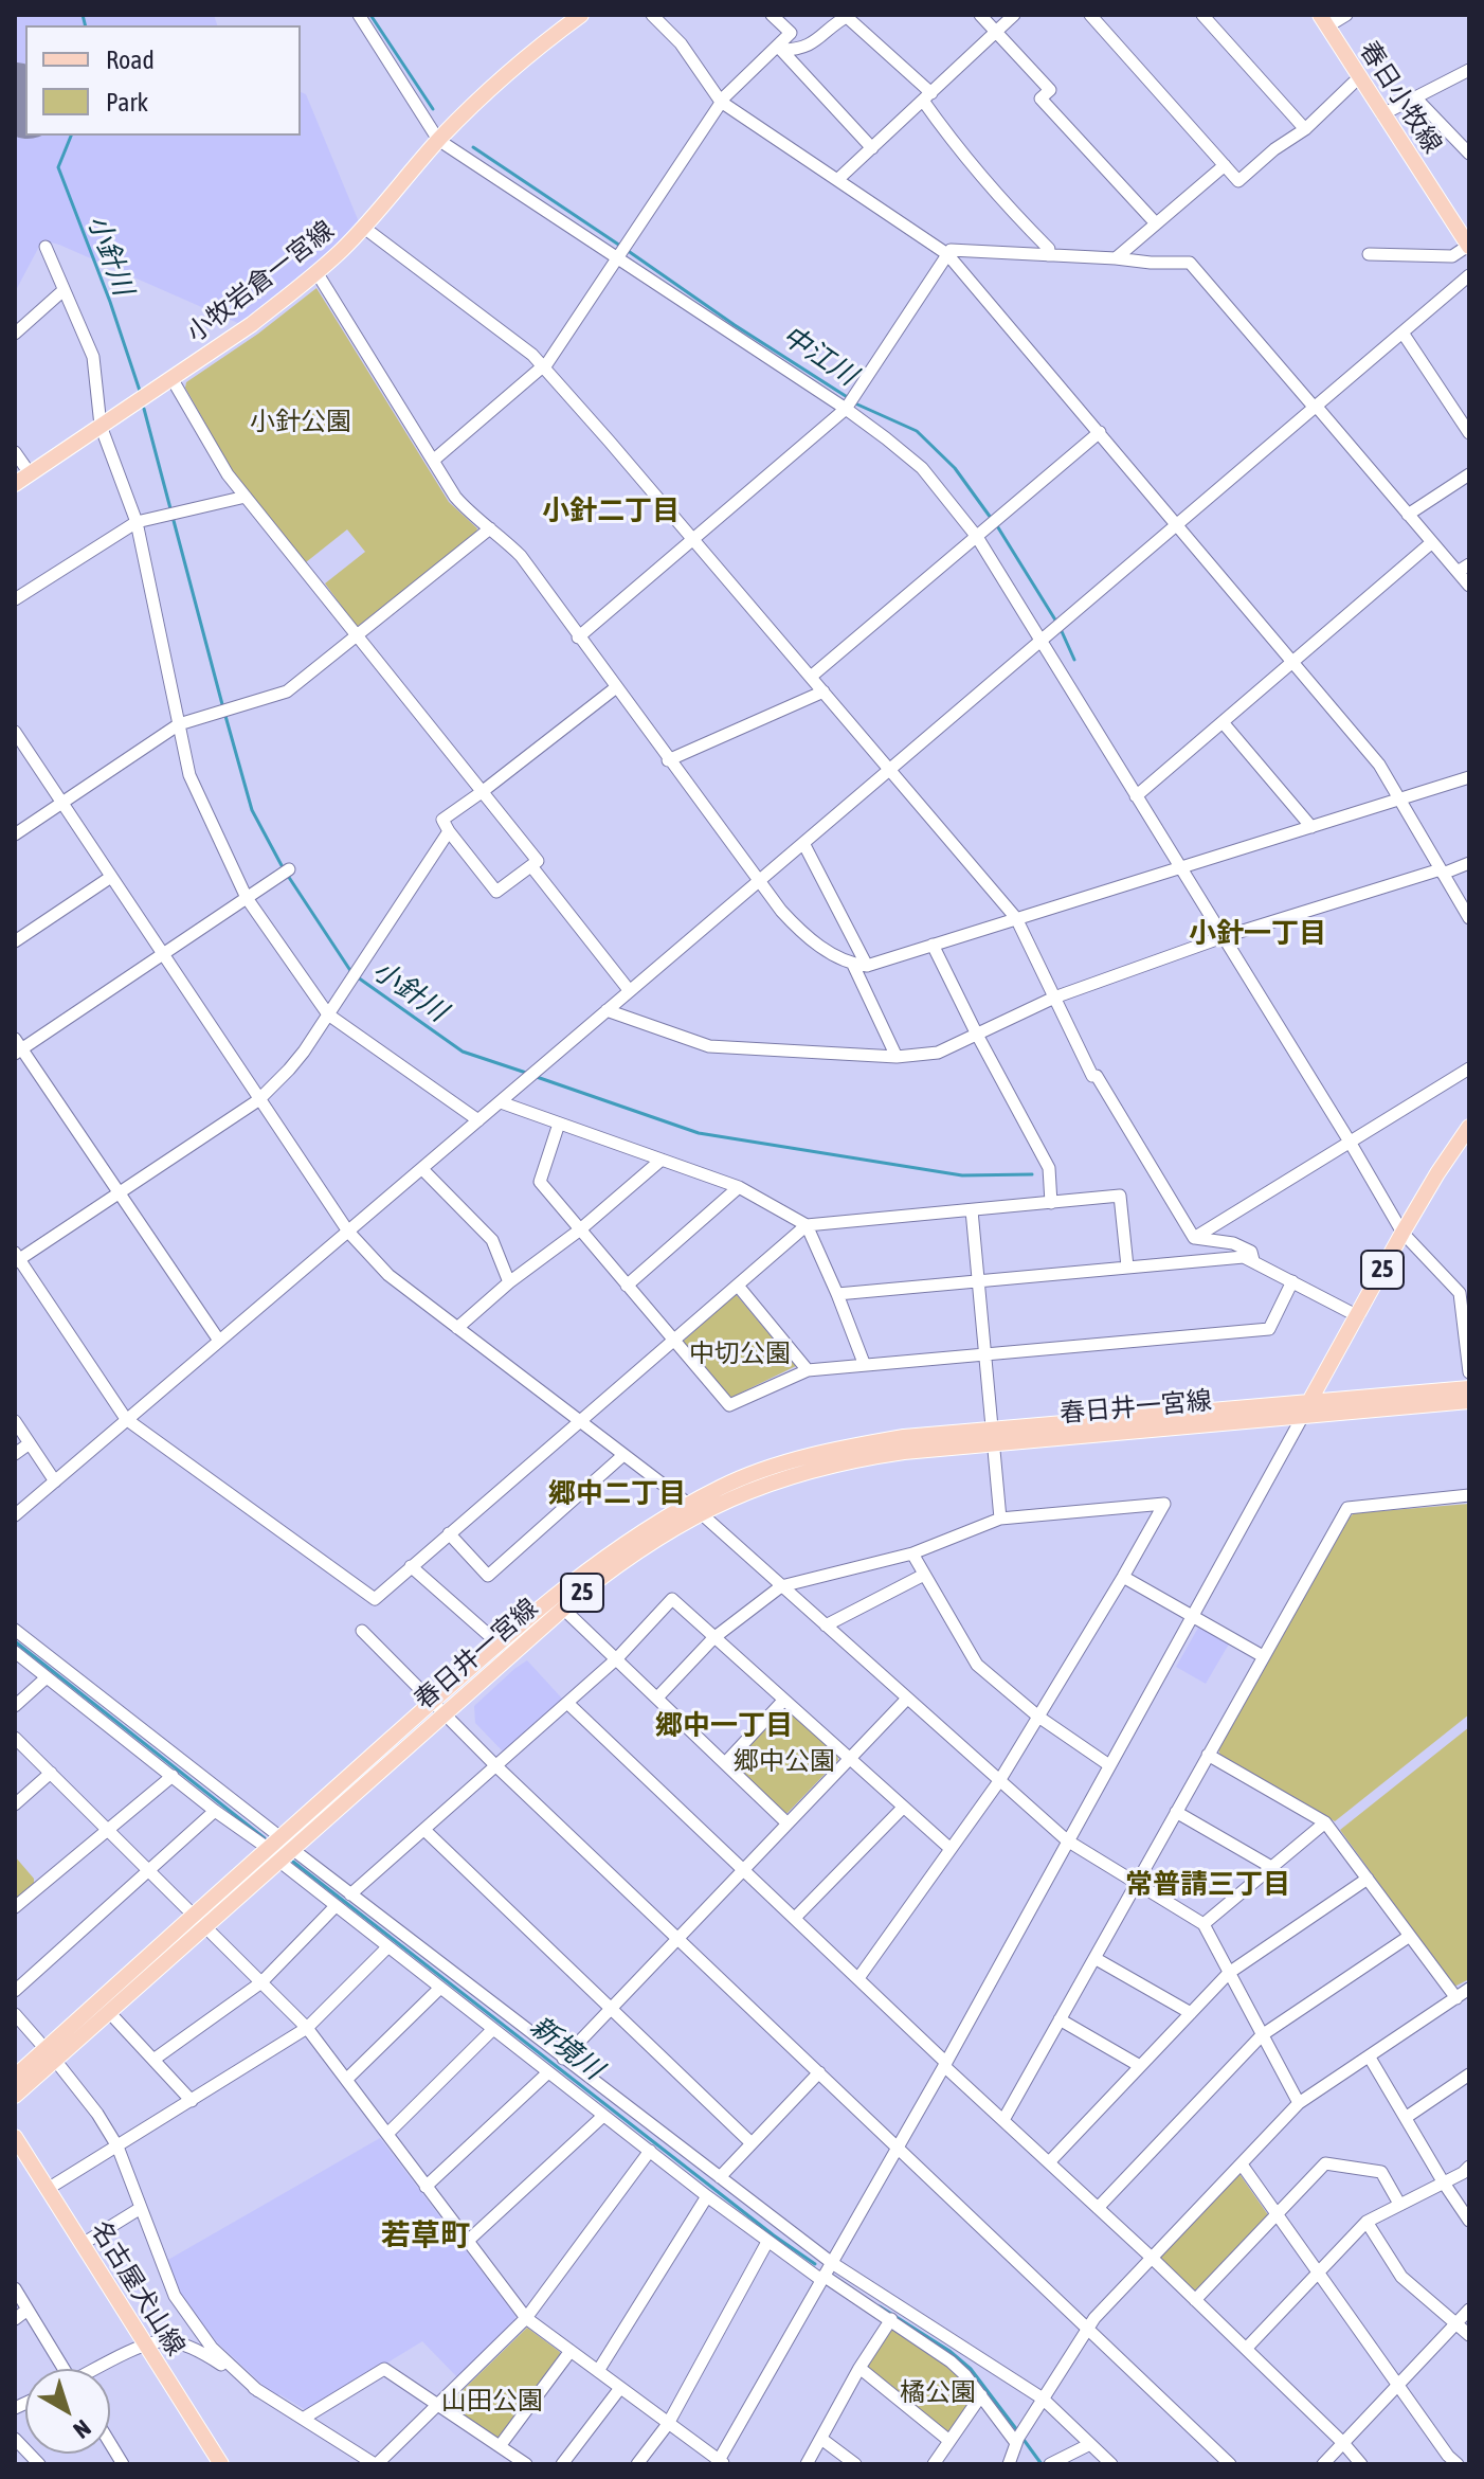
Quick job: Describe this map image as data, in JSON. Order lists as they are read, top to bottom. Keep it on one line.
{"streets":{"main road":["春日小牧線","小牧岩倉一宮線","25","春日井一宮線","名古屋犬山線"]},"crossings":[["25","春日井一宮線"]],"districts":["小針二丁目","小針一丁目","郷中二丁目","郷中一丁目","常普請三丁目","若草町"],"water":["小針川","中江川","新境川"],"parks":["小針公園","中切公園","郷中公園","橘公園","山田公園"],"legend":["Road","Park"],"north":"bottom right"}
